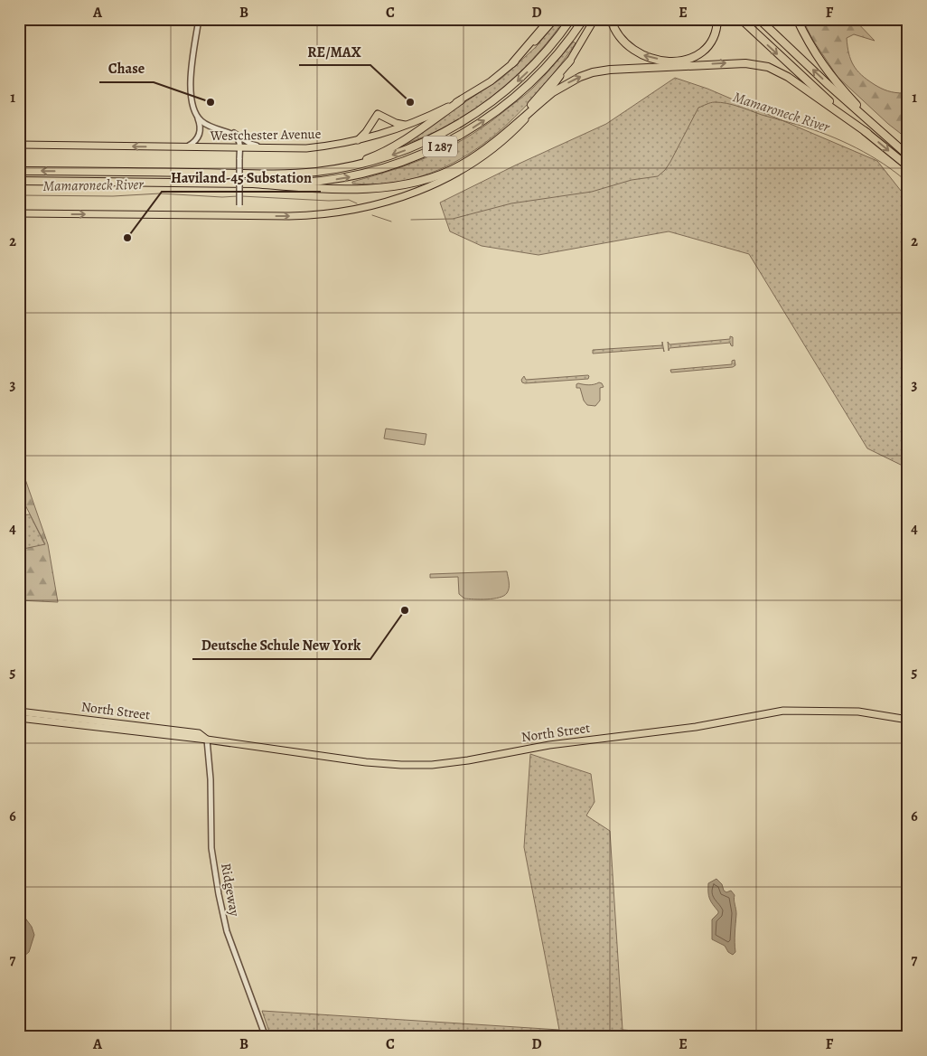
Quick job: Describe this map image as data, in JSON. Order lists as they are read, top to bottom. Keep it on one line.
{"streets":{"highway":["I 287"],"main road":["Westchester Avenue","North Street"],"street":["Ridgeway"]},"crossings":[["North Street","Ridgeway"]],"water":["Mamaroneck River"],"places":["Chase","RE/MAX","Haviland-45 Substation","Deutsche Schule New York"],"grid":{"columns":["A","B","C","D","E","F"],"rows":["1","2","3","4","5","6","7"]}}
